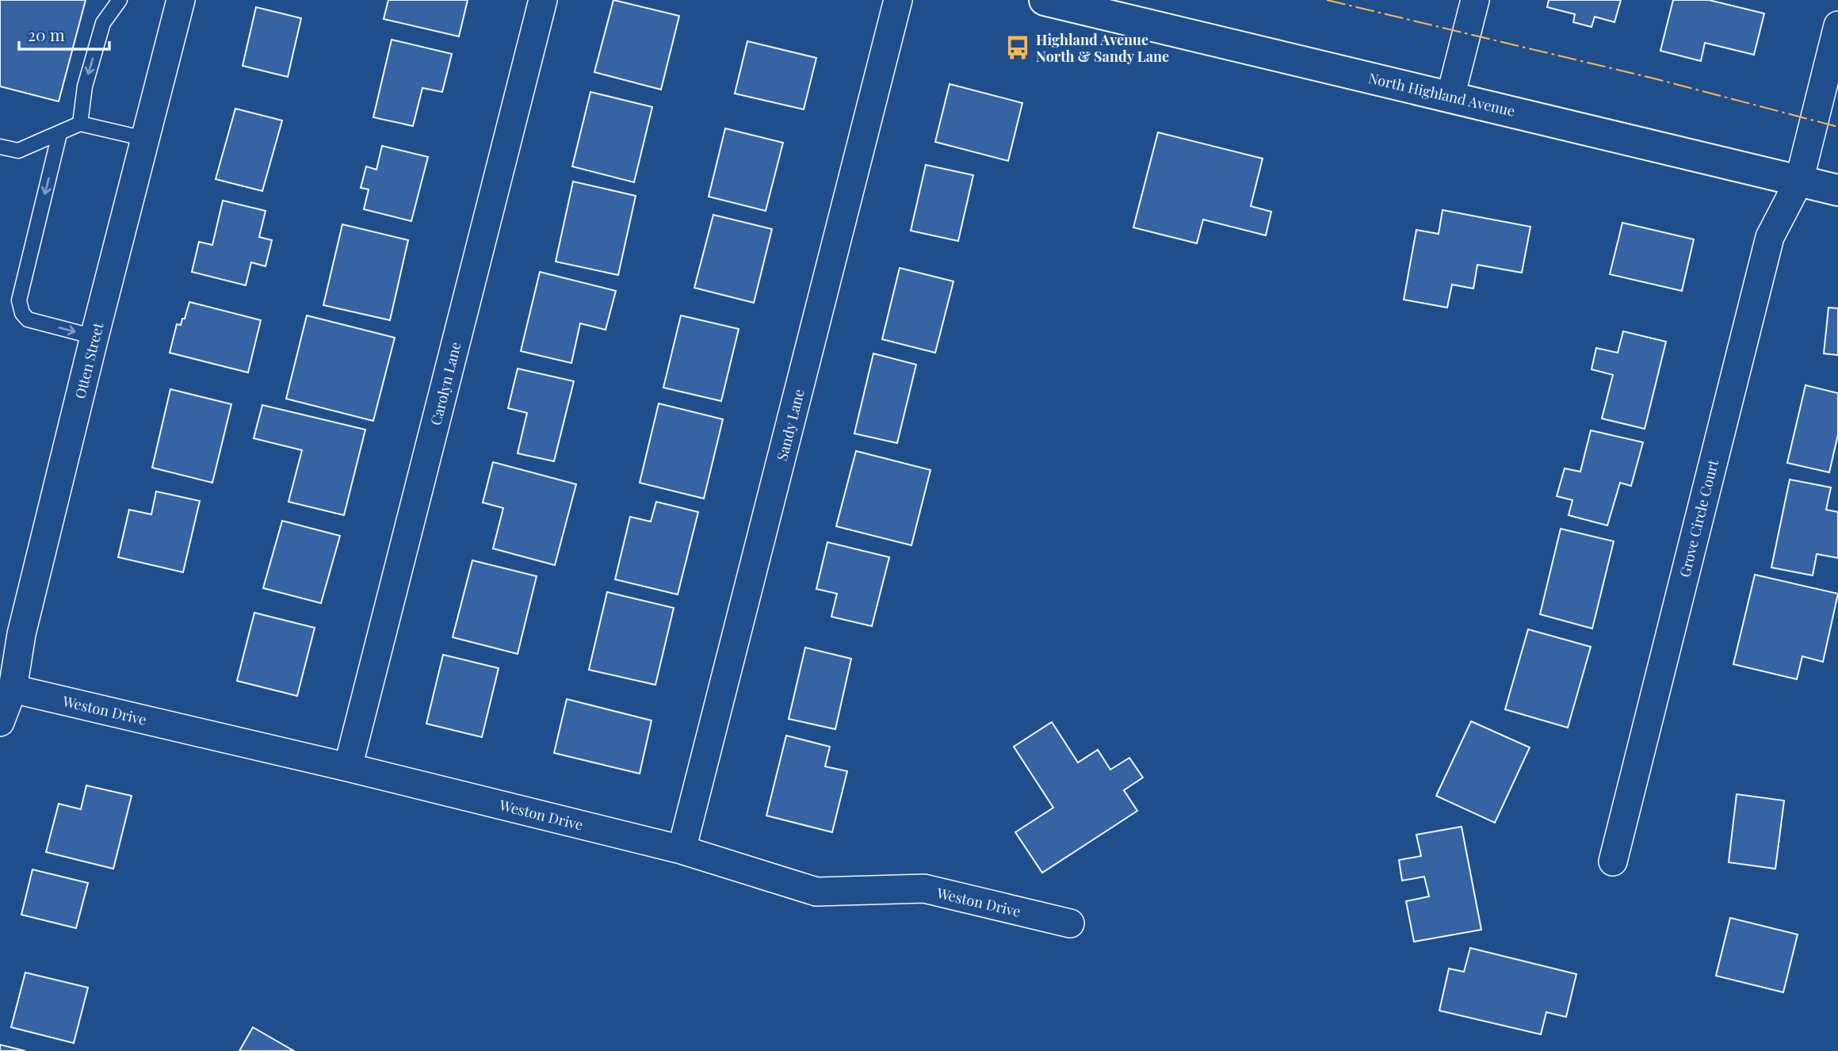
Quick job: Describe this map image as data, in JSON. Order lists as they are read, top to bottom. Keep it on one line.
{"streets":{"street":["North Highland Avenue","Otten Street","Carolyn Lane","Sandy Lane","Grove Circle Court","Weston Drive"]},"crossings":[["North Highland Avenue","Grove Circle Court"],["Otten Street","Weston Drive"],["Carolyn Lane","Weston Drive"],["Sandy Lane","Weston Drive"]],"places":{"bus stop":["Highland Avenue North & Sandy Lane"]},"scale_bar":"20 m"}
